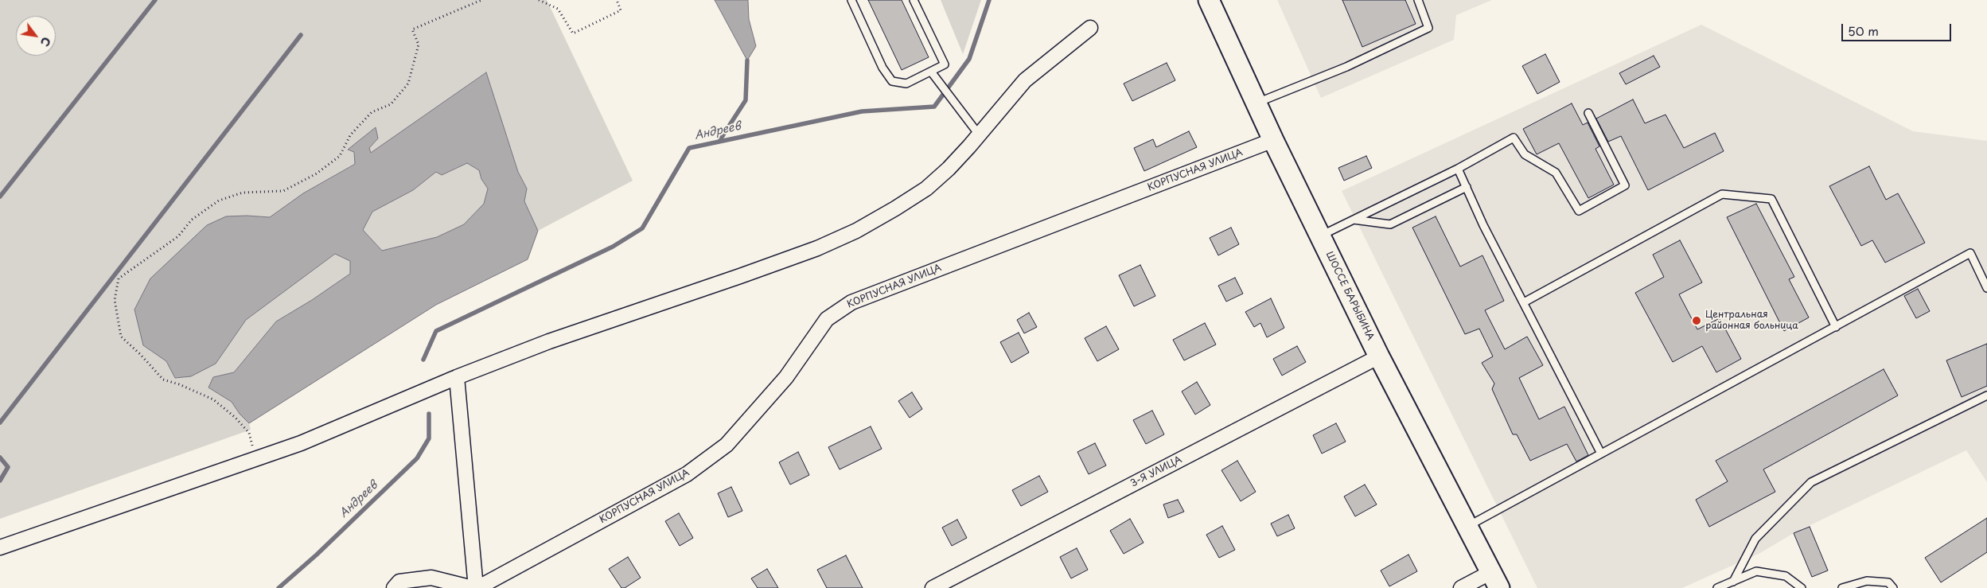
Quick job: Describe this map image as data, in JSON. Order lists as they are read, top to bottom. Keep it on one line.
{"streets":{"main road":["ШОССЕ БАРЫБИНА"],"street":["КОРПУСНАЯ УЛИЦА","3-Я УЛИЦА"]},"crossings":[["КОРПУСНАЯ УЛИЦА","ШОССЕ БАРЫБИНА"],["ШОССЕ БАРЫБИНА","3-Я УЛИЦА"]],"water":["Андреев"],"places":["Центральная районная больница"],"scale_bar":"50 m","north":"bottom right"}
